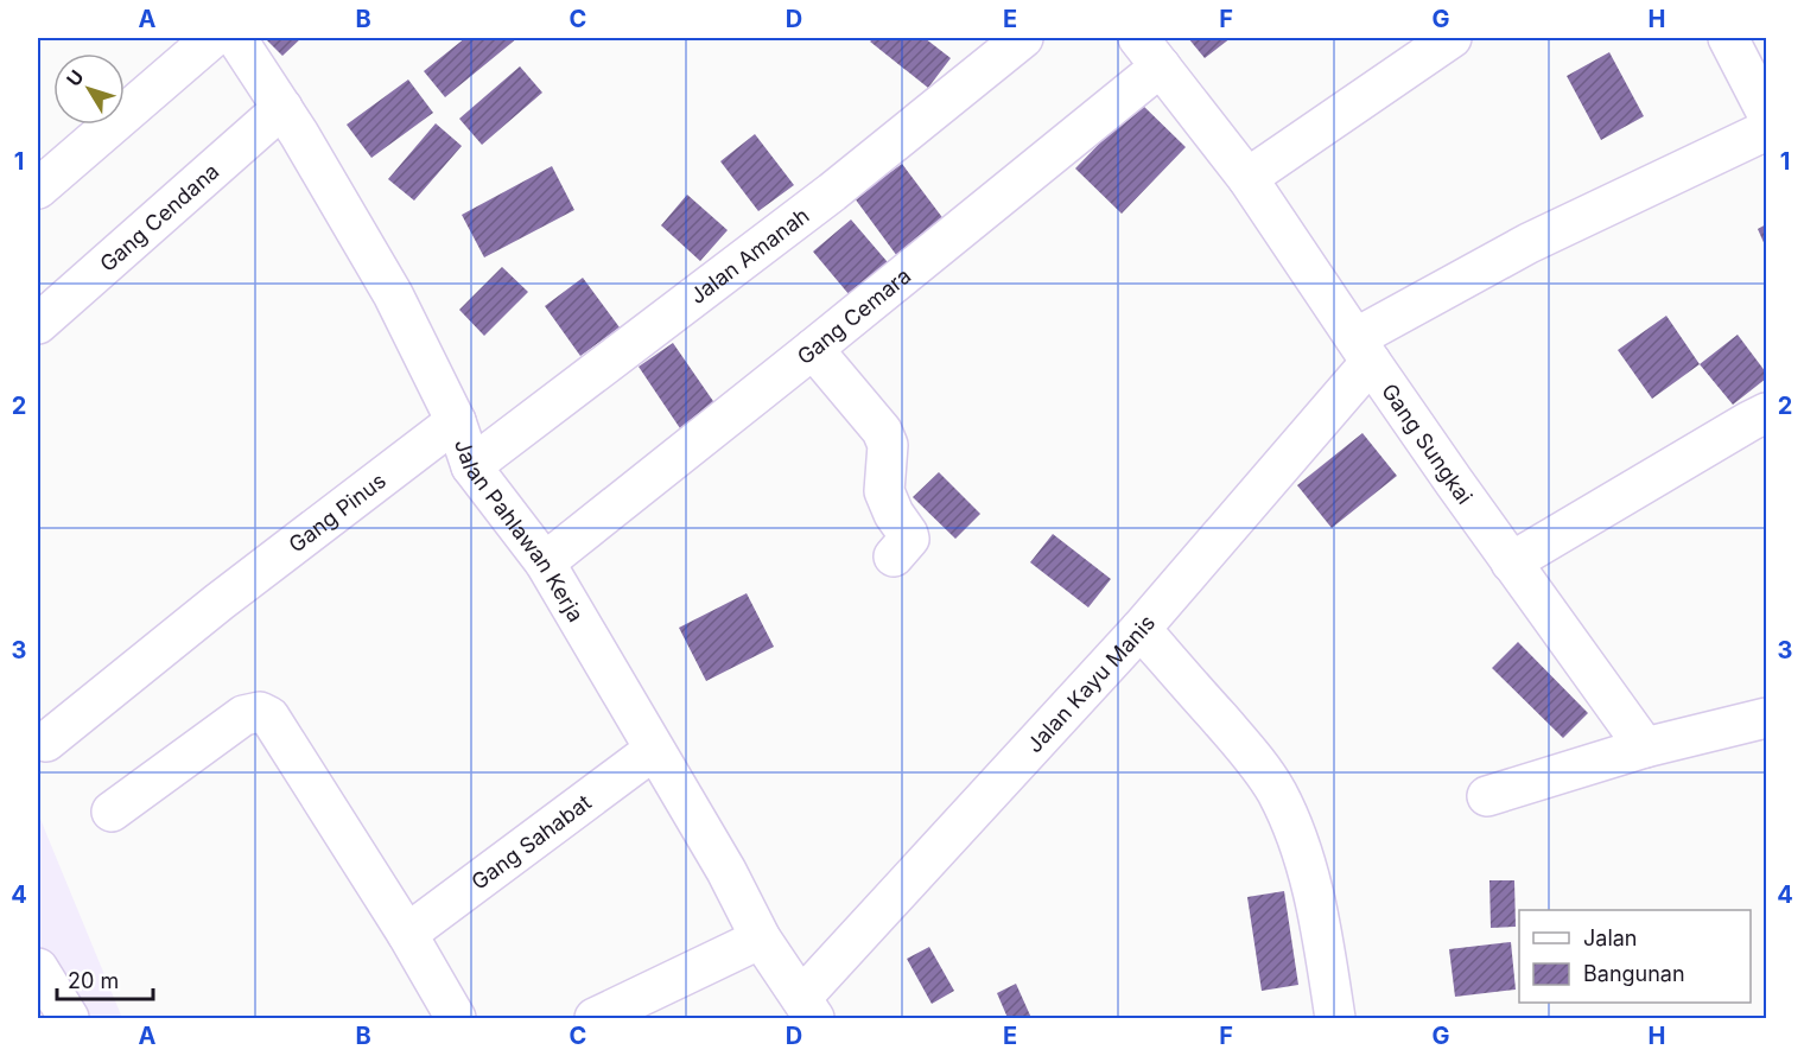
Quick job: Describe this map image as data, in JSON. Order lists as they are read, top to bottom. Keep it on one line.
{"streets":{"street":["Gang Cendana","Jalan Amanah","Gang Cemara","Gang Sungkai","Gang Pinus","Jalan Pahlawan Kerja","Jalan Kayu Manis","Gang Sahabat"]},"crossings":[["Gang Cendana","Jalan Pahlawan Kerja"],["Jalan Amanah","Jalan Pahlawan Kerja"],["Gang Cemara","Gang Sungkai"],["Gang Cemara","Jalan Pahlawan Kerja"],["Gang Sungkai","Jalan Kayu Manis"],["Gang Pinus","Jalan Pahlawan Kerja"],["Jalan Pahlawan Kerja","Jalan Kayu Manis"],["Jalan Pahlawan Kerja","Gang Sahabat"]],"legend":["Jalan","Bangunan"],"scale_bar":"20 m","north":"top left","grid":{"columns":["A","B","C","D","E","F","G","H"],"rows":["1","2","3","4"]}}
